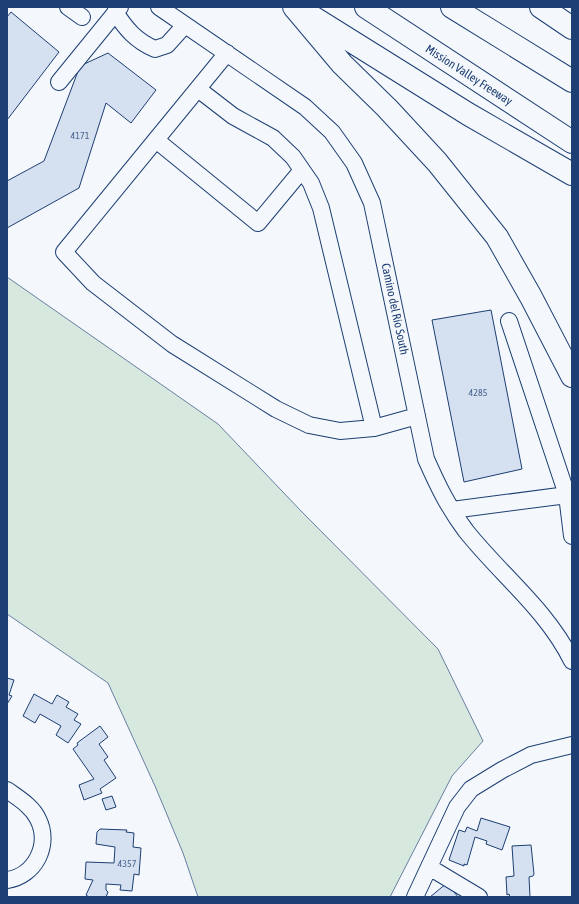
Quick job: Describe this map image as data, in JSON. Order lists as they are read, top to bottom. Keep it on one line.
{"streets":{"highway":["Mission Valley Freeway"],"street":["Camino del Rio South"]},"house_numbers":["4171","4285","4357"]}
